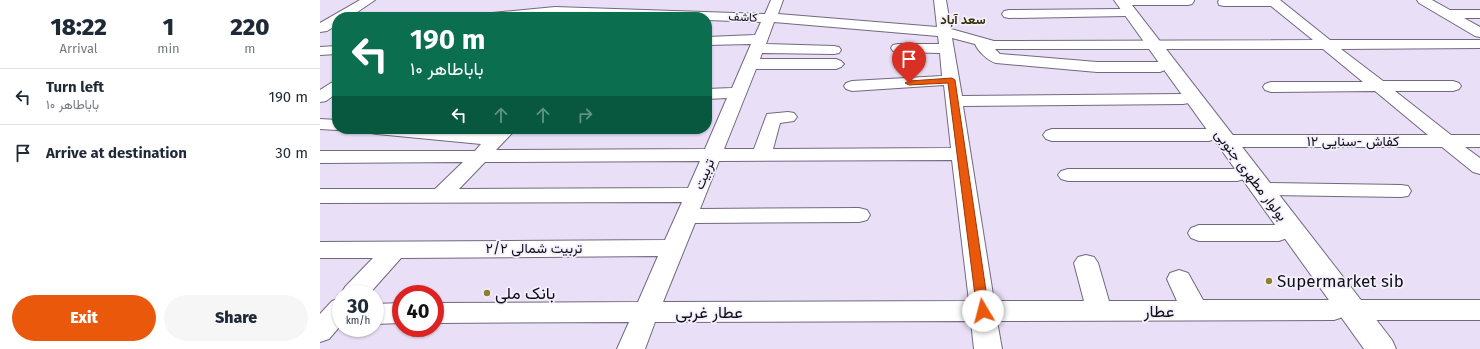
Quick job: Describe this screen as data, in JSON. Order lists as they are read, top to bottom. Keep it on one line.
{"streets":{"main road":["بولوار مطهری جنوبی"],"street":["کاشف","کفاش -سنایی ۱۲","تربیت","تربیت شمالی ۲/۲","عطار","عطار غربی"]},"crossings":[["کاشف","تربیت"],["کاشف","بولوار مطهری جنوبی"],["کفاش -سنایی ۱۲","بولوار مطهری جنوبی"],["تربیت","تربیت شمالی ۲/۲"],["تربیت","عطار غربی"],["بولوار مطهری جنوبی","عطار"],["عطار","عطار غربی"]],"districts":["سعد آباد"],"places":["Supermarket sib","بانک ملی"],"page":{"eta":["18:22","Arrival","1","min","220","m"],"turn":["190 m","باباطاهر ۱۰"],"list":[{"name":"Turn left","note":"باباطاهر ۱۰","value":"190 m"},{"name":"Arrive at destination","value":"30 m"}],"speed":"30 km/h","limit":"40","buttons":["Exit","Share"]}}
